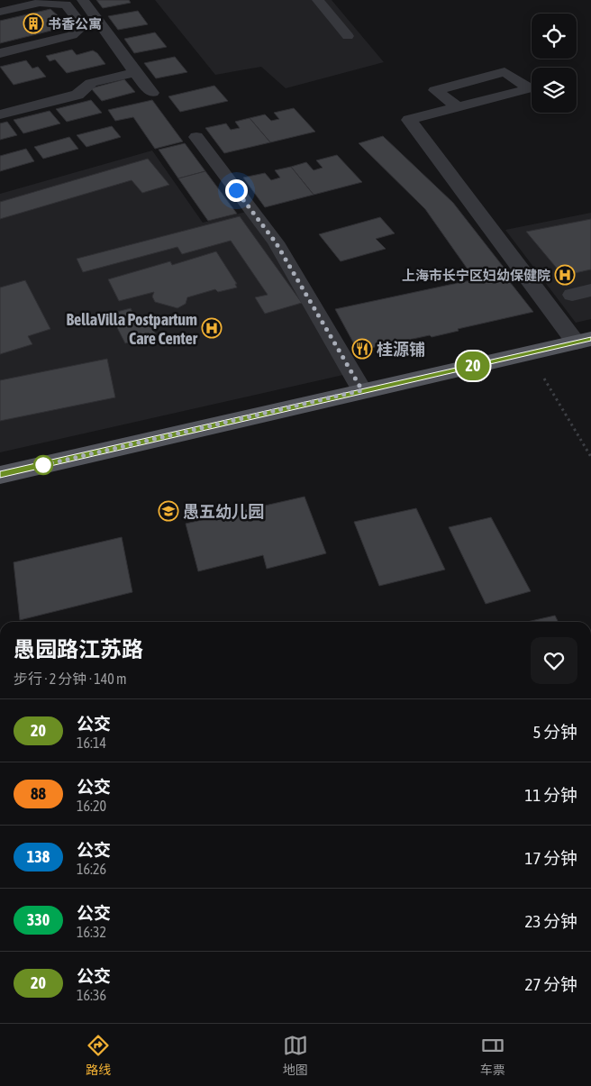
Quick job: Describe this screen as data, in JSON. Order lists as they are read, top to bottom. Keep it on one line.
{"places":{"building":["书香公寓"],"hospital":["上海市长宁区妇幼保健院","BellaVilla Postpartum Care Center"],"restaurant":["桂源铺"],"school or university":["愚五幼儿园"]},"lines":["bus line 20"],"page":{"on_map":"20","heading":["愚园路江苏路","步行 · 2 分钟 · 140 m"],"list":[{"mark":"20","name":"公交","note":"16:14","value":"5 分钟"},{"mark":"88","name":"公交","note":"16:20","value":"11 分钟"},{"mark":"138","name":"公交","note":"16:26","value":"17 分钟"},{"mark":"330","name":"公交","note":"16:32","value":"23 分钟"},{"mark":"20","name":"公交","note":"16:36","value":"27 分钟"}],"tabs":["路线","地图","车票"]}}
